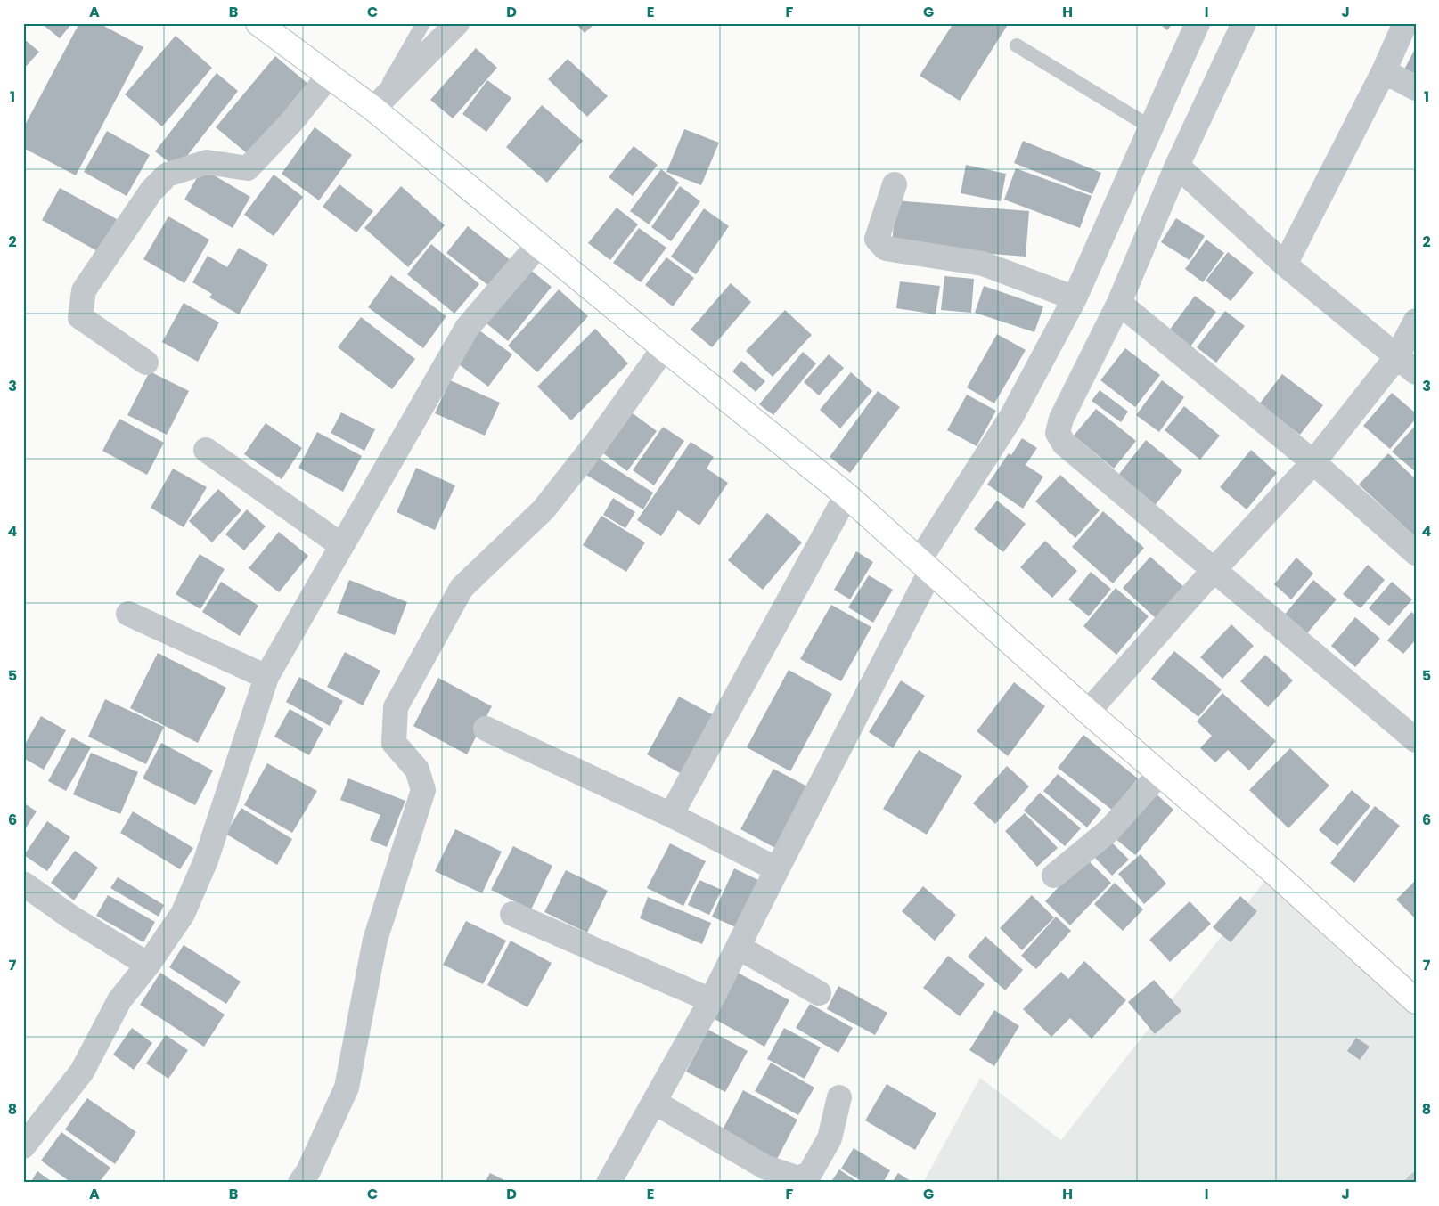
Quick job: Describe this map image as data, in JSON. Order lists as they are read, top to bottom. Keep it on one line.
{"grid":{"columns":["A","B","C","D","E","F","G","H","I","J"],"rows":["1","2","3","4","5","6","7","8"]}}
